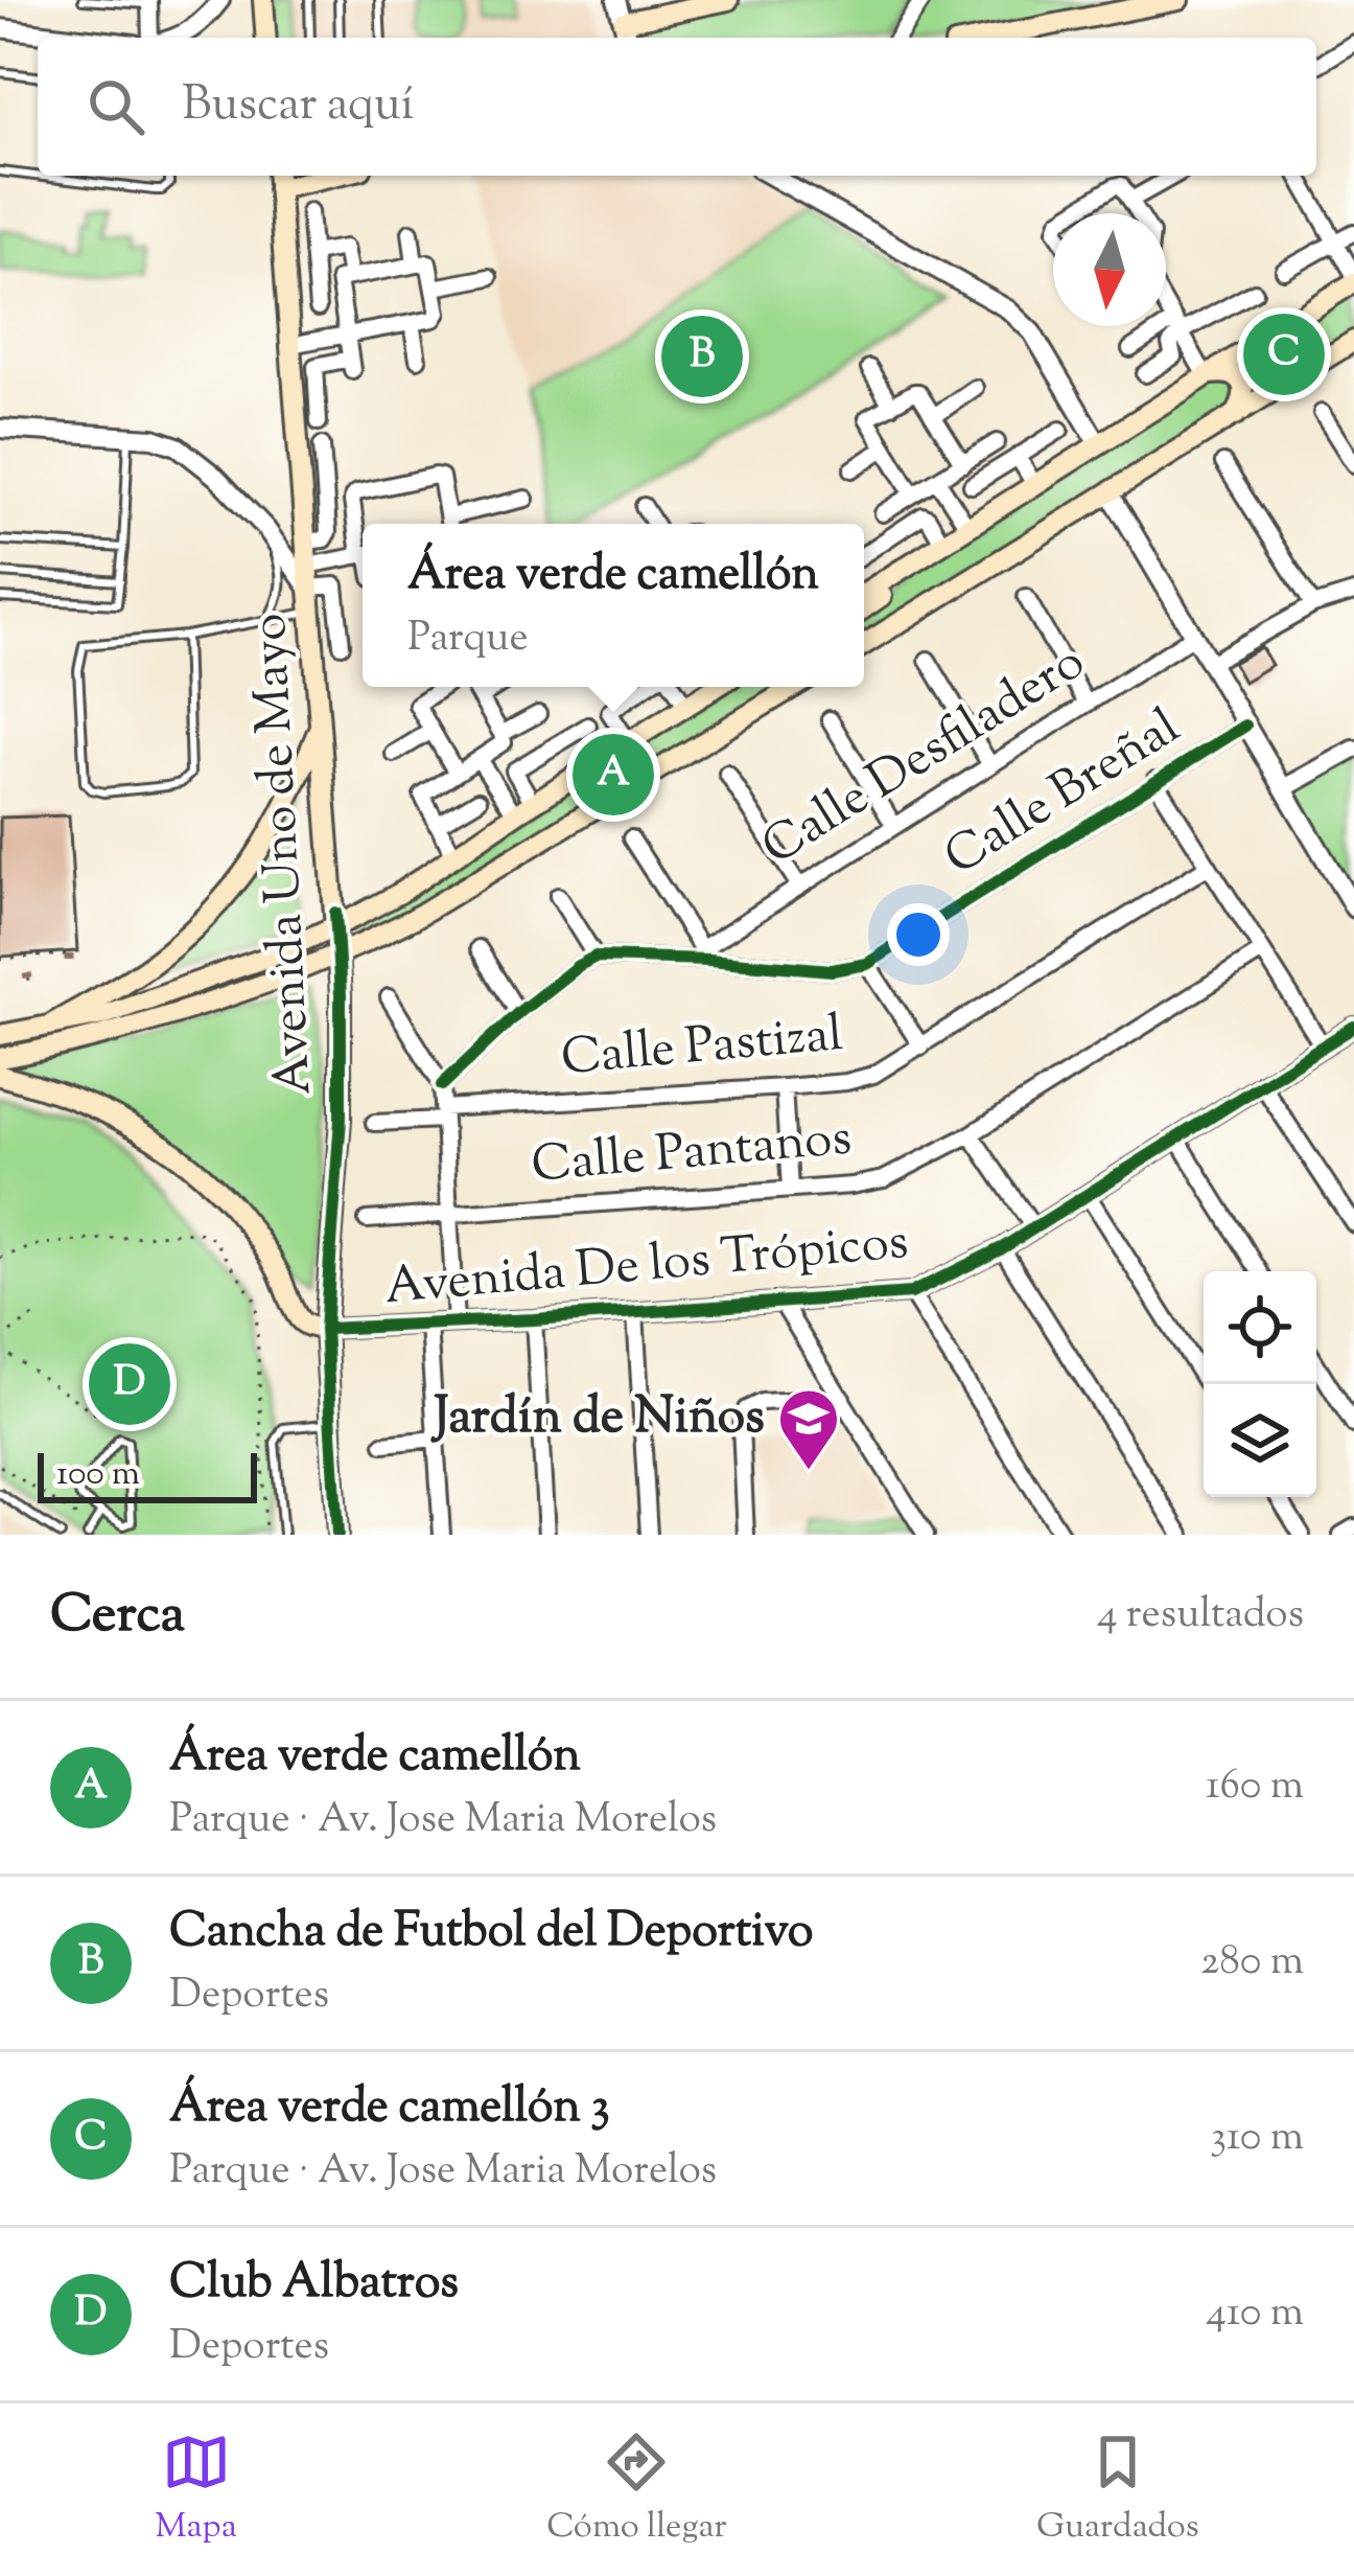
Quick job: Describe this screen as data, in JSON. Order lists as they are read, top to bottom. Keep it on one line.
{"streets":{"main road":["Avenida Uno de Mayo"],"street":["Calle Desfiladero","Calle Breñal","Calle Pastizal","Calle Pantanos","Avenida De los Trópicos"]},"crossings":[["Calle Desfiladero","Calle Breñal"],["Avenida Uno de Mayo","Avenida De los Trópicos"]],"places":{"school or university":["Jardín de Niños"]},"scale_bar":"100 m","north":"bottom","page":{"search":"Buscar aquí","pins":["C","B","A","D"],"popup":["Área verde camellón","Parque"],"scale":"100 m","heading":["Cerca","4 resultados"],"list":[{"mark":"A","name":"Área verde camellón","note":"Parque · Av. Jose Maria Morelos","value":"160 m"},{"mark":"B","name":"Cancha de Futbol del Deportivo","note":"Deportes","value":"280 m"},{"mark":"C","name":"Área verde camellón 3","note":"Parque · Av. Jose Maria Morelos","value":"310 m"},{"mark":"D","name":"Club Albatros","note":"Deportes","value":"410 m"}],"nav":["Mapa","Cómo llegar","Guardados"]}}
